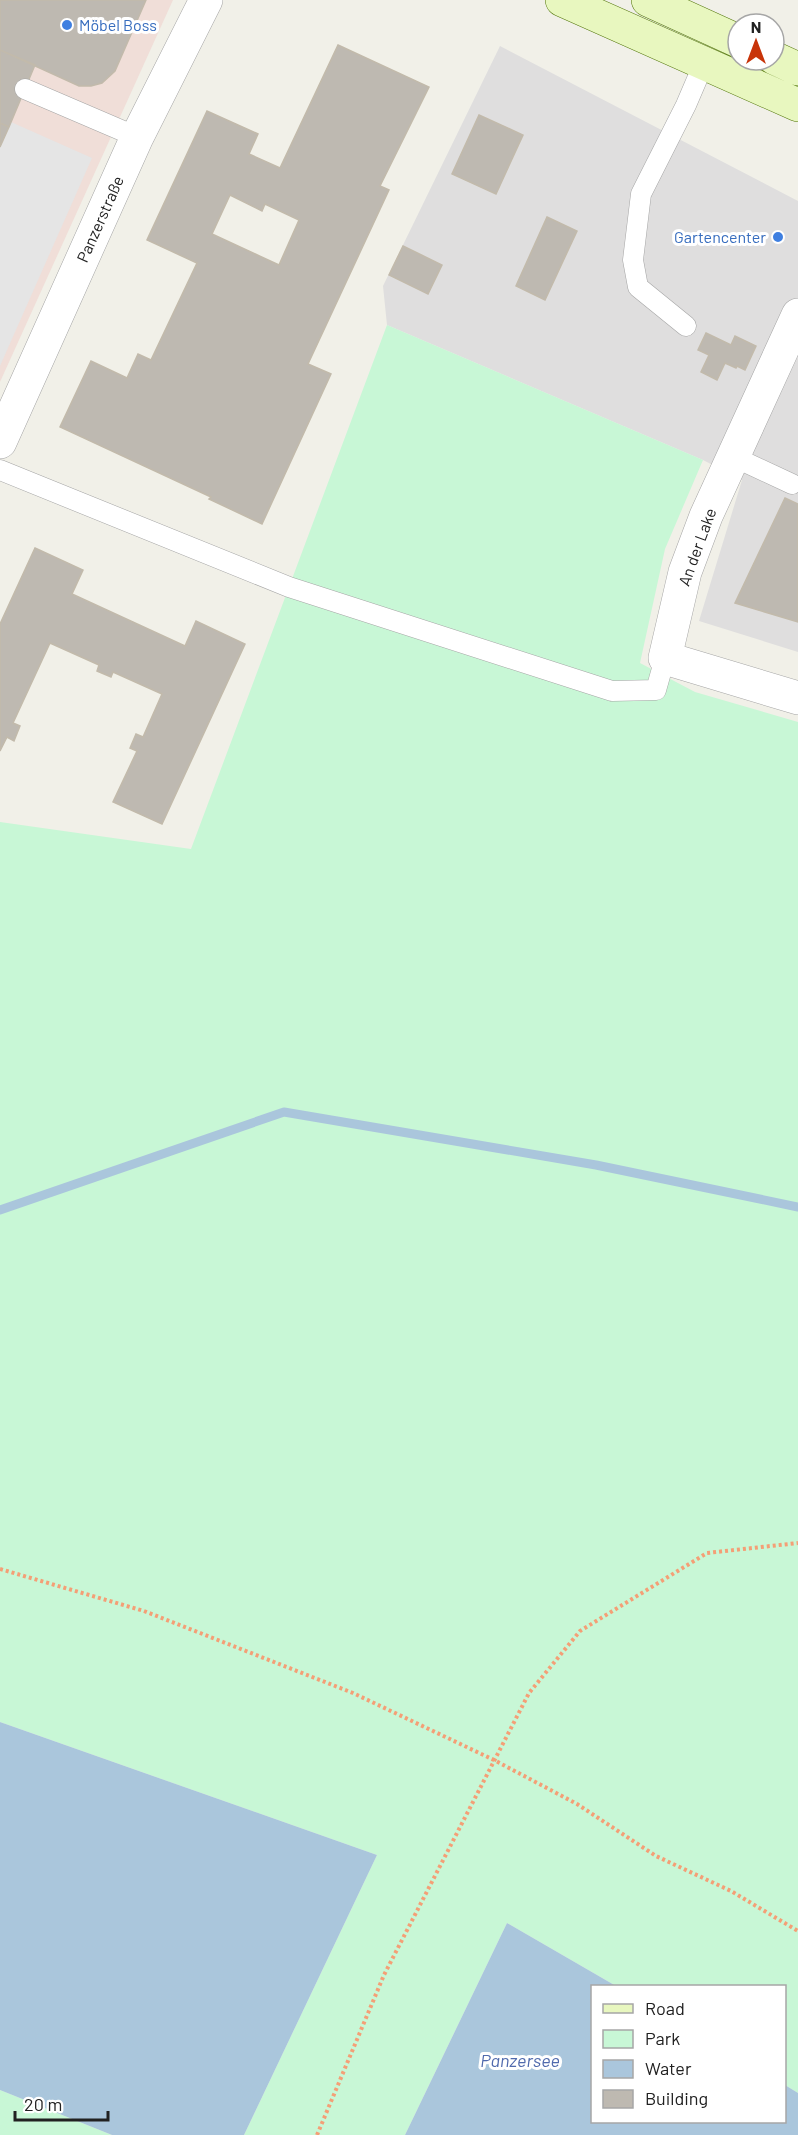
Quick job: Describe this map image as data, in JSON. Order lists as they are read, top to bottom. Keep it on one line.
{"streets":{"street":["Panzerstraße","An der Lake"]},"water":["Panzersee"],"places":["Möbel Boss","Gartencenter"],"legend":["Road","Park","Water","Building"],"scale_bar":"20 m","north":"top"}
